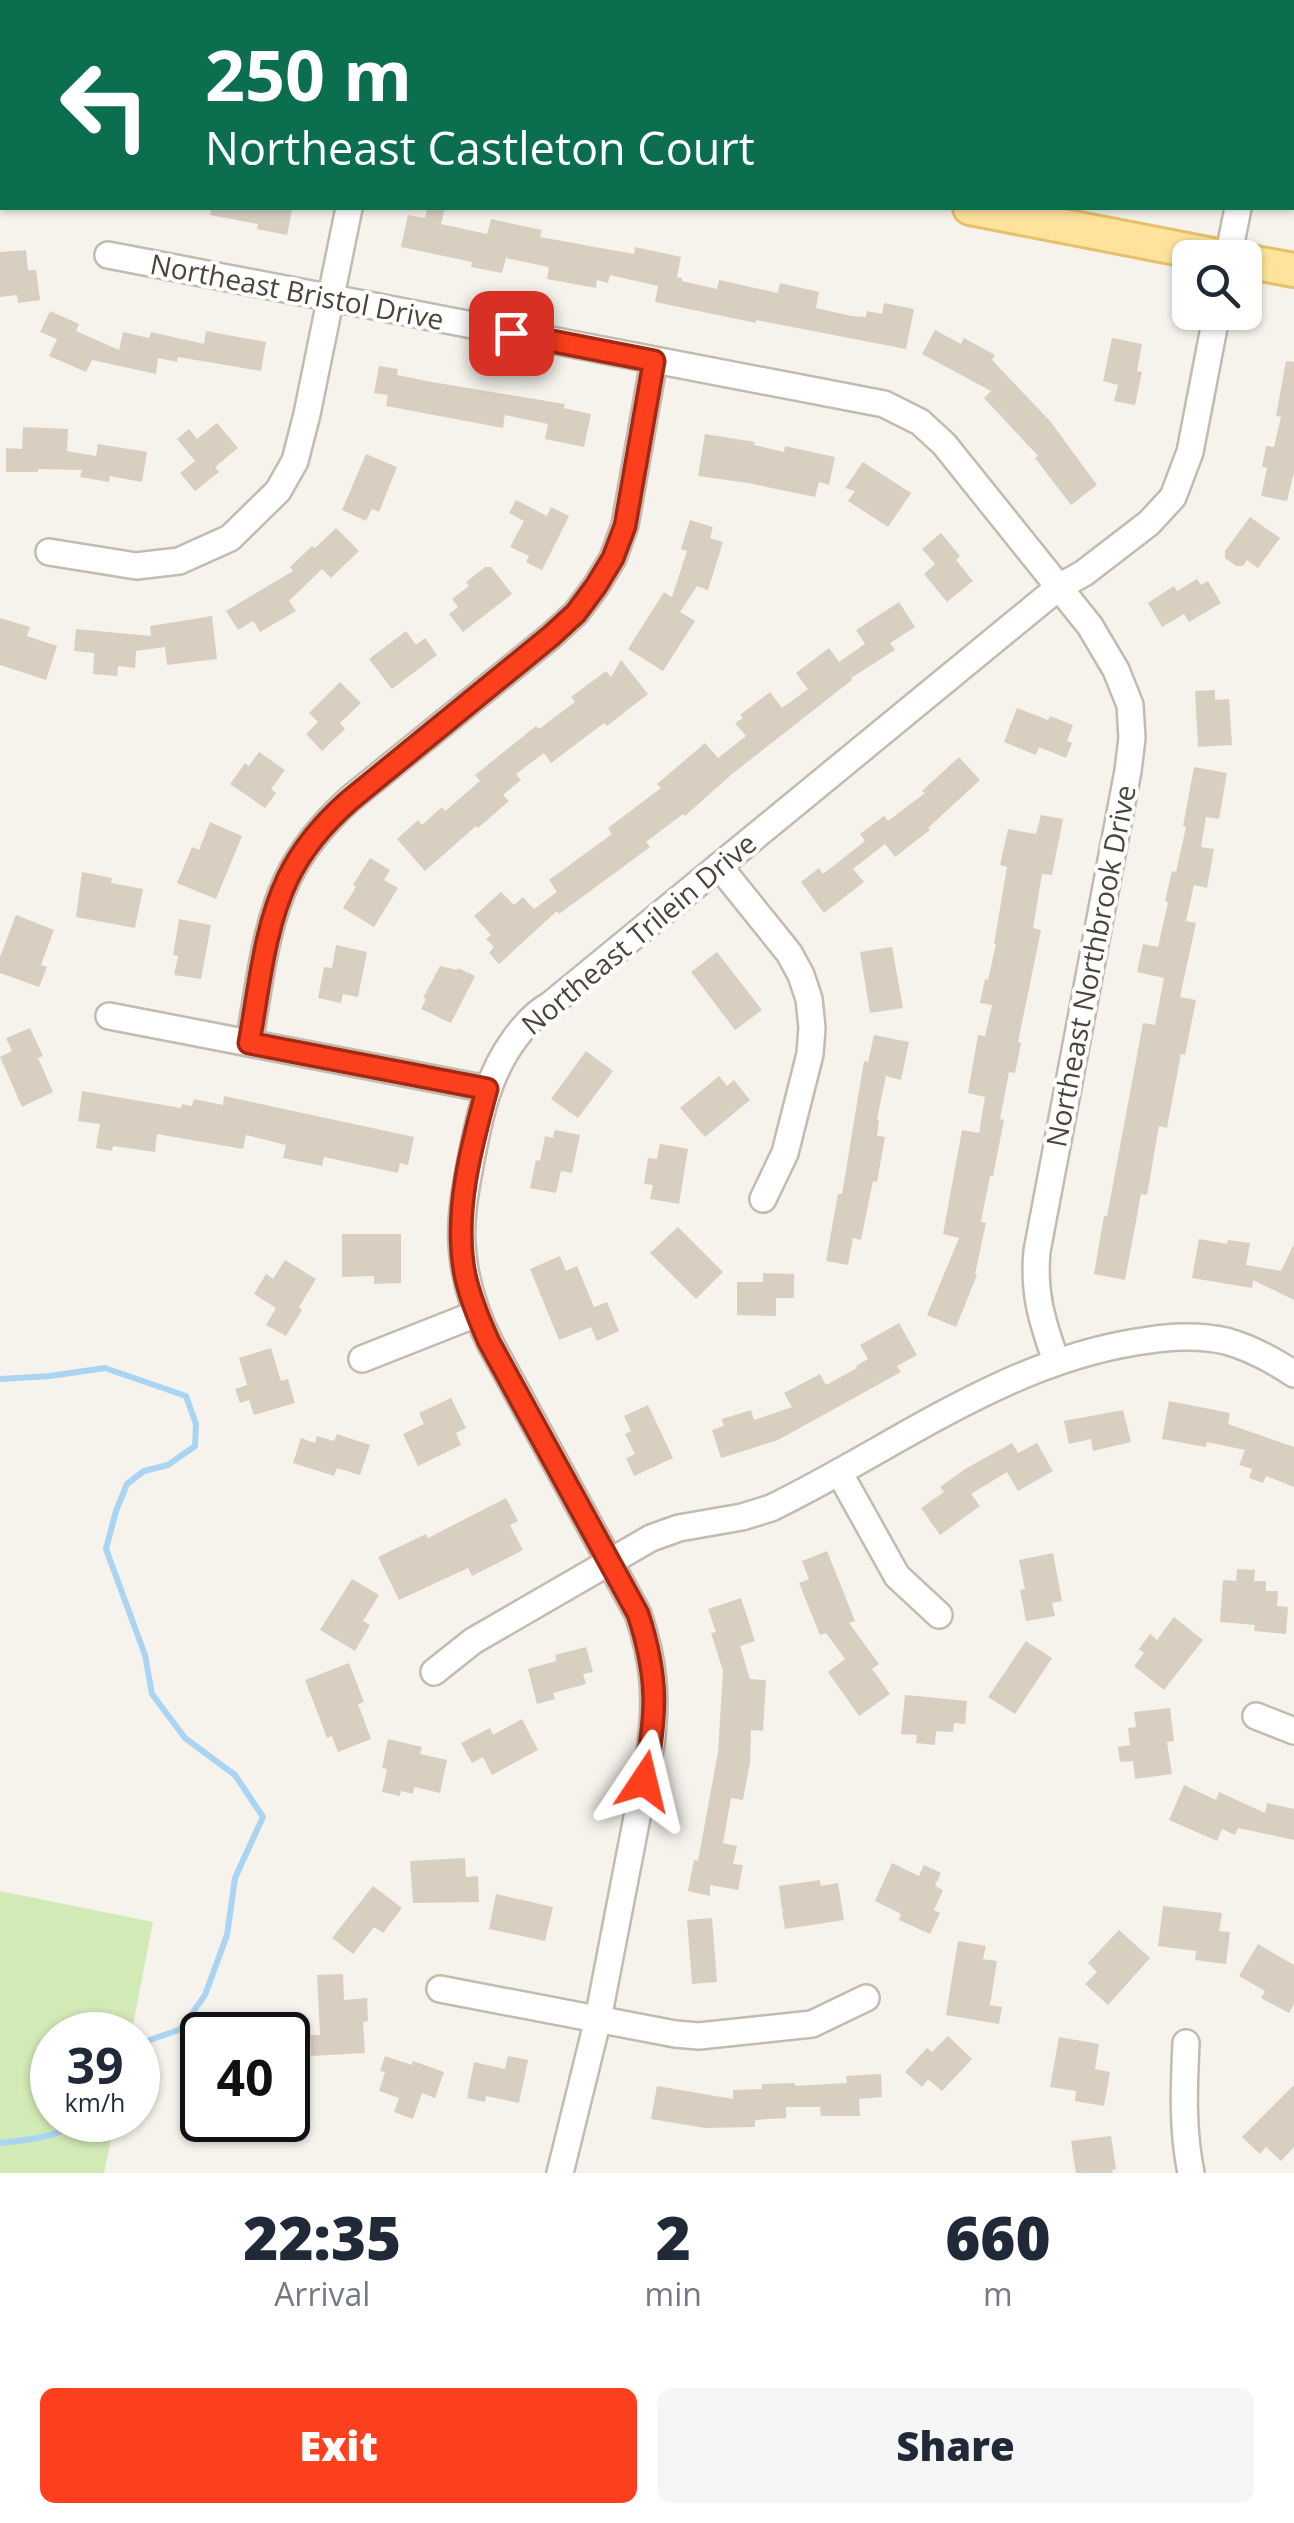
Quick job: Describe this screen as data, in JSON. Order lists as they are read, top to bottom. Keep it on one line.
{"streets":{"street":["Northeast Bristol Drive","Northeast Trilein Drive","Northeast Northbrook Drive"]},"crossings":[["Northeast Bristol Drive","Northeast Trilein Drive"],["Northeast Bristol Drive","Northeast Northbrook Drive"],["Northeast Trilein Drive","Northeast Northbrook Drive"]],"page":{"turn":["250 m","Northeast Castleton Court"],"speed":"39 km/h","limit":"40","eta":["22:35","Arrival","2","min","660","m"],"buttons":["Exit","Share"]}}
